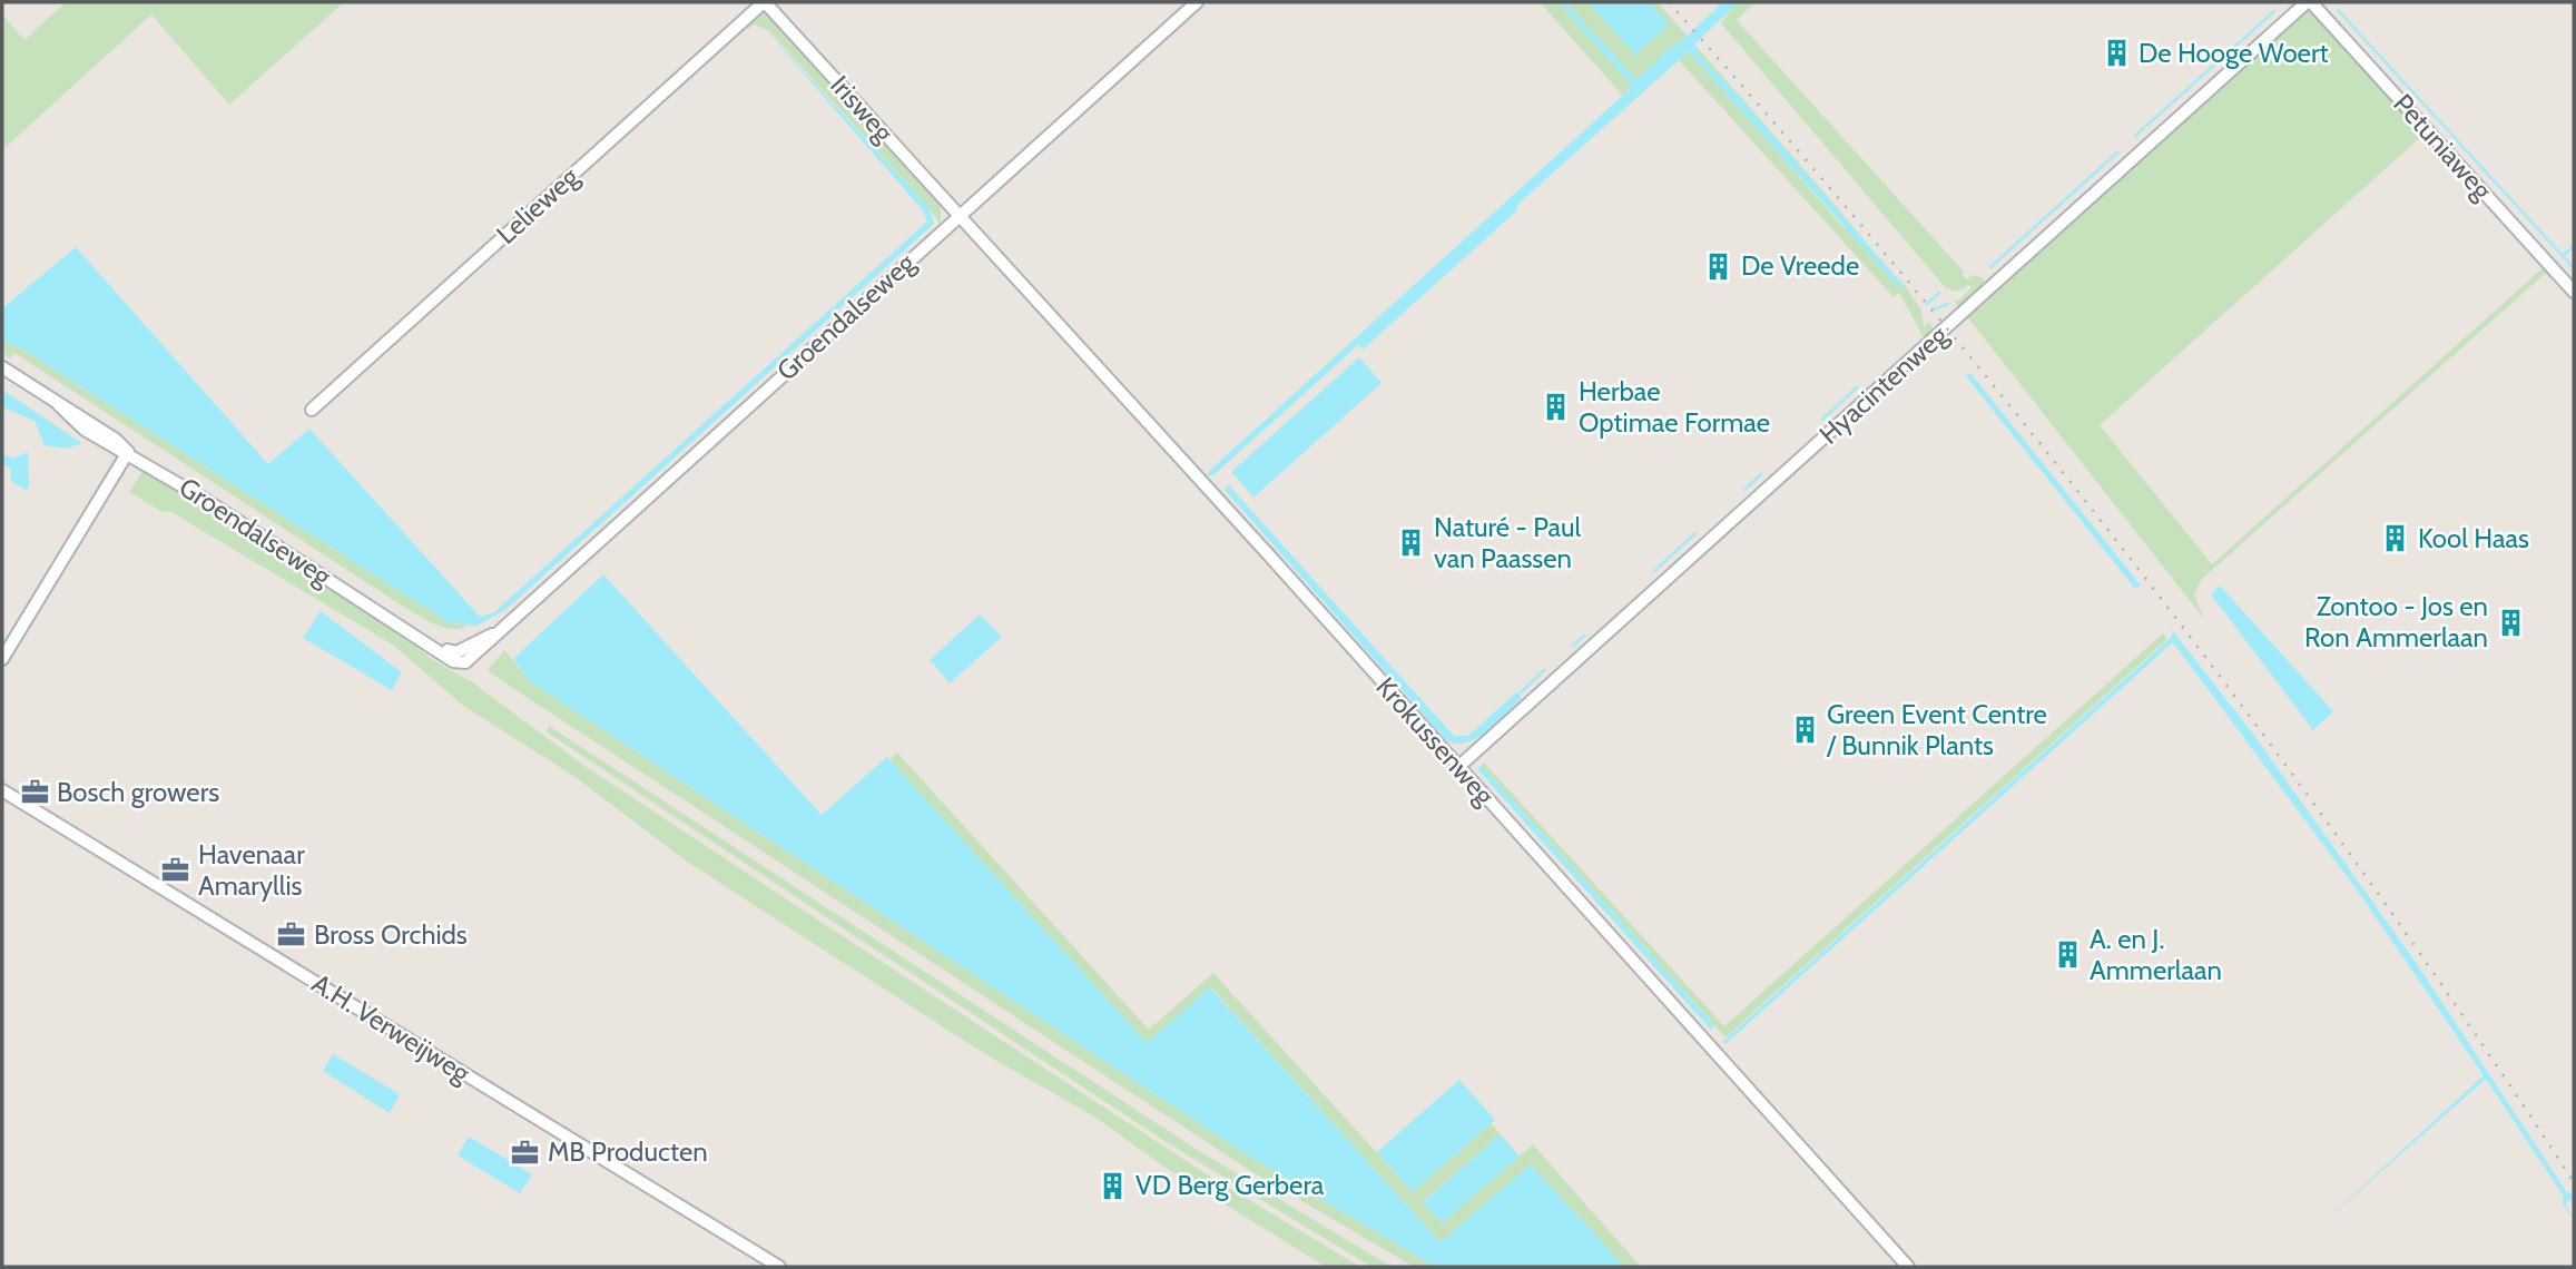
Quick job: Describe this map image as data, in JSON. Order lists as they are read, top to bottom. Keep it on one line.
{"streets":{"street":["Irisweg","Petuniaweg","Lelieweg","Groendalseweg","Hyacintenweg","Krokussenweg","A.H. Verweijweg"]},"crossings":[["Irisweg","Lelieweg"],["Irisweg","Groendalseweg"],["Irisweg","Krokussenweg"],["Petuniaweg","Hyacintenweg"],["Groendalseweg","Krokussenweg"],["Hyacintenweg","Krokussenweg"]],"places":{"building":["De Hooge Woert","De Vreede","Herbae Optimae Formae","Kool Haas","Naturé - Paul van Paassen","Zontoo - Jos en Ron Ammerlaan","Green Event Centre / Bunnik Plants","A. en J. Ammerlaan","VD Berg Gerbera"],"office":["Bosch growers","Havenaar Amaryllis","Bross Orchids","MB Producten"]}}
